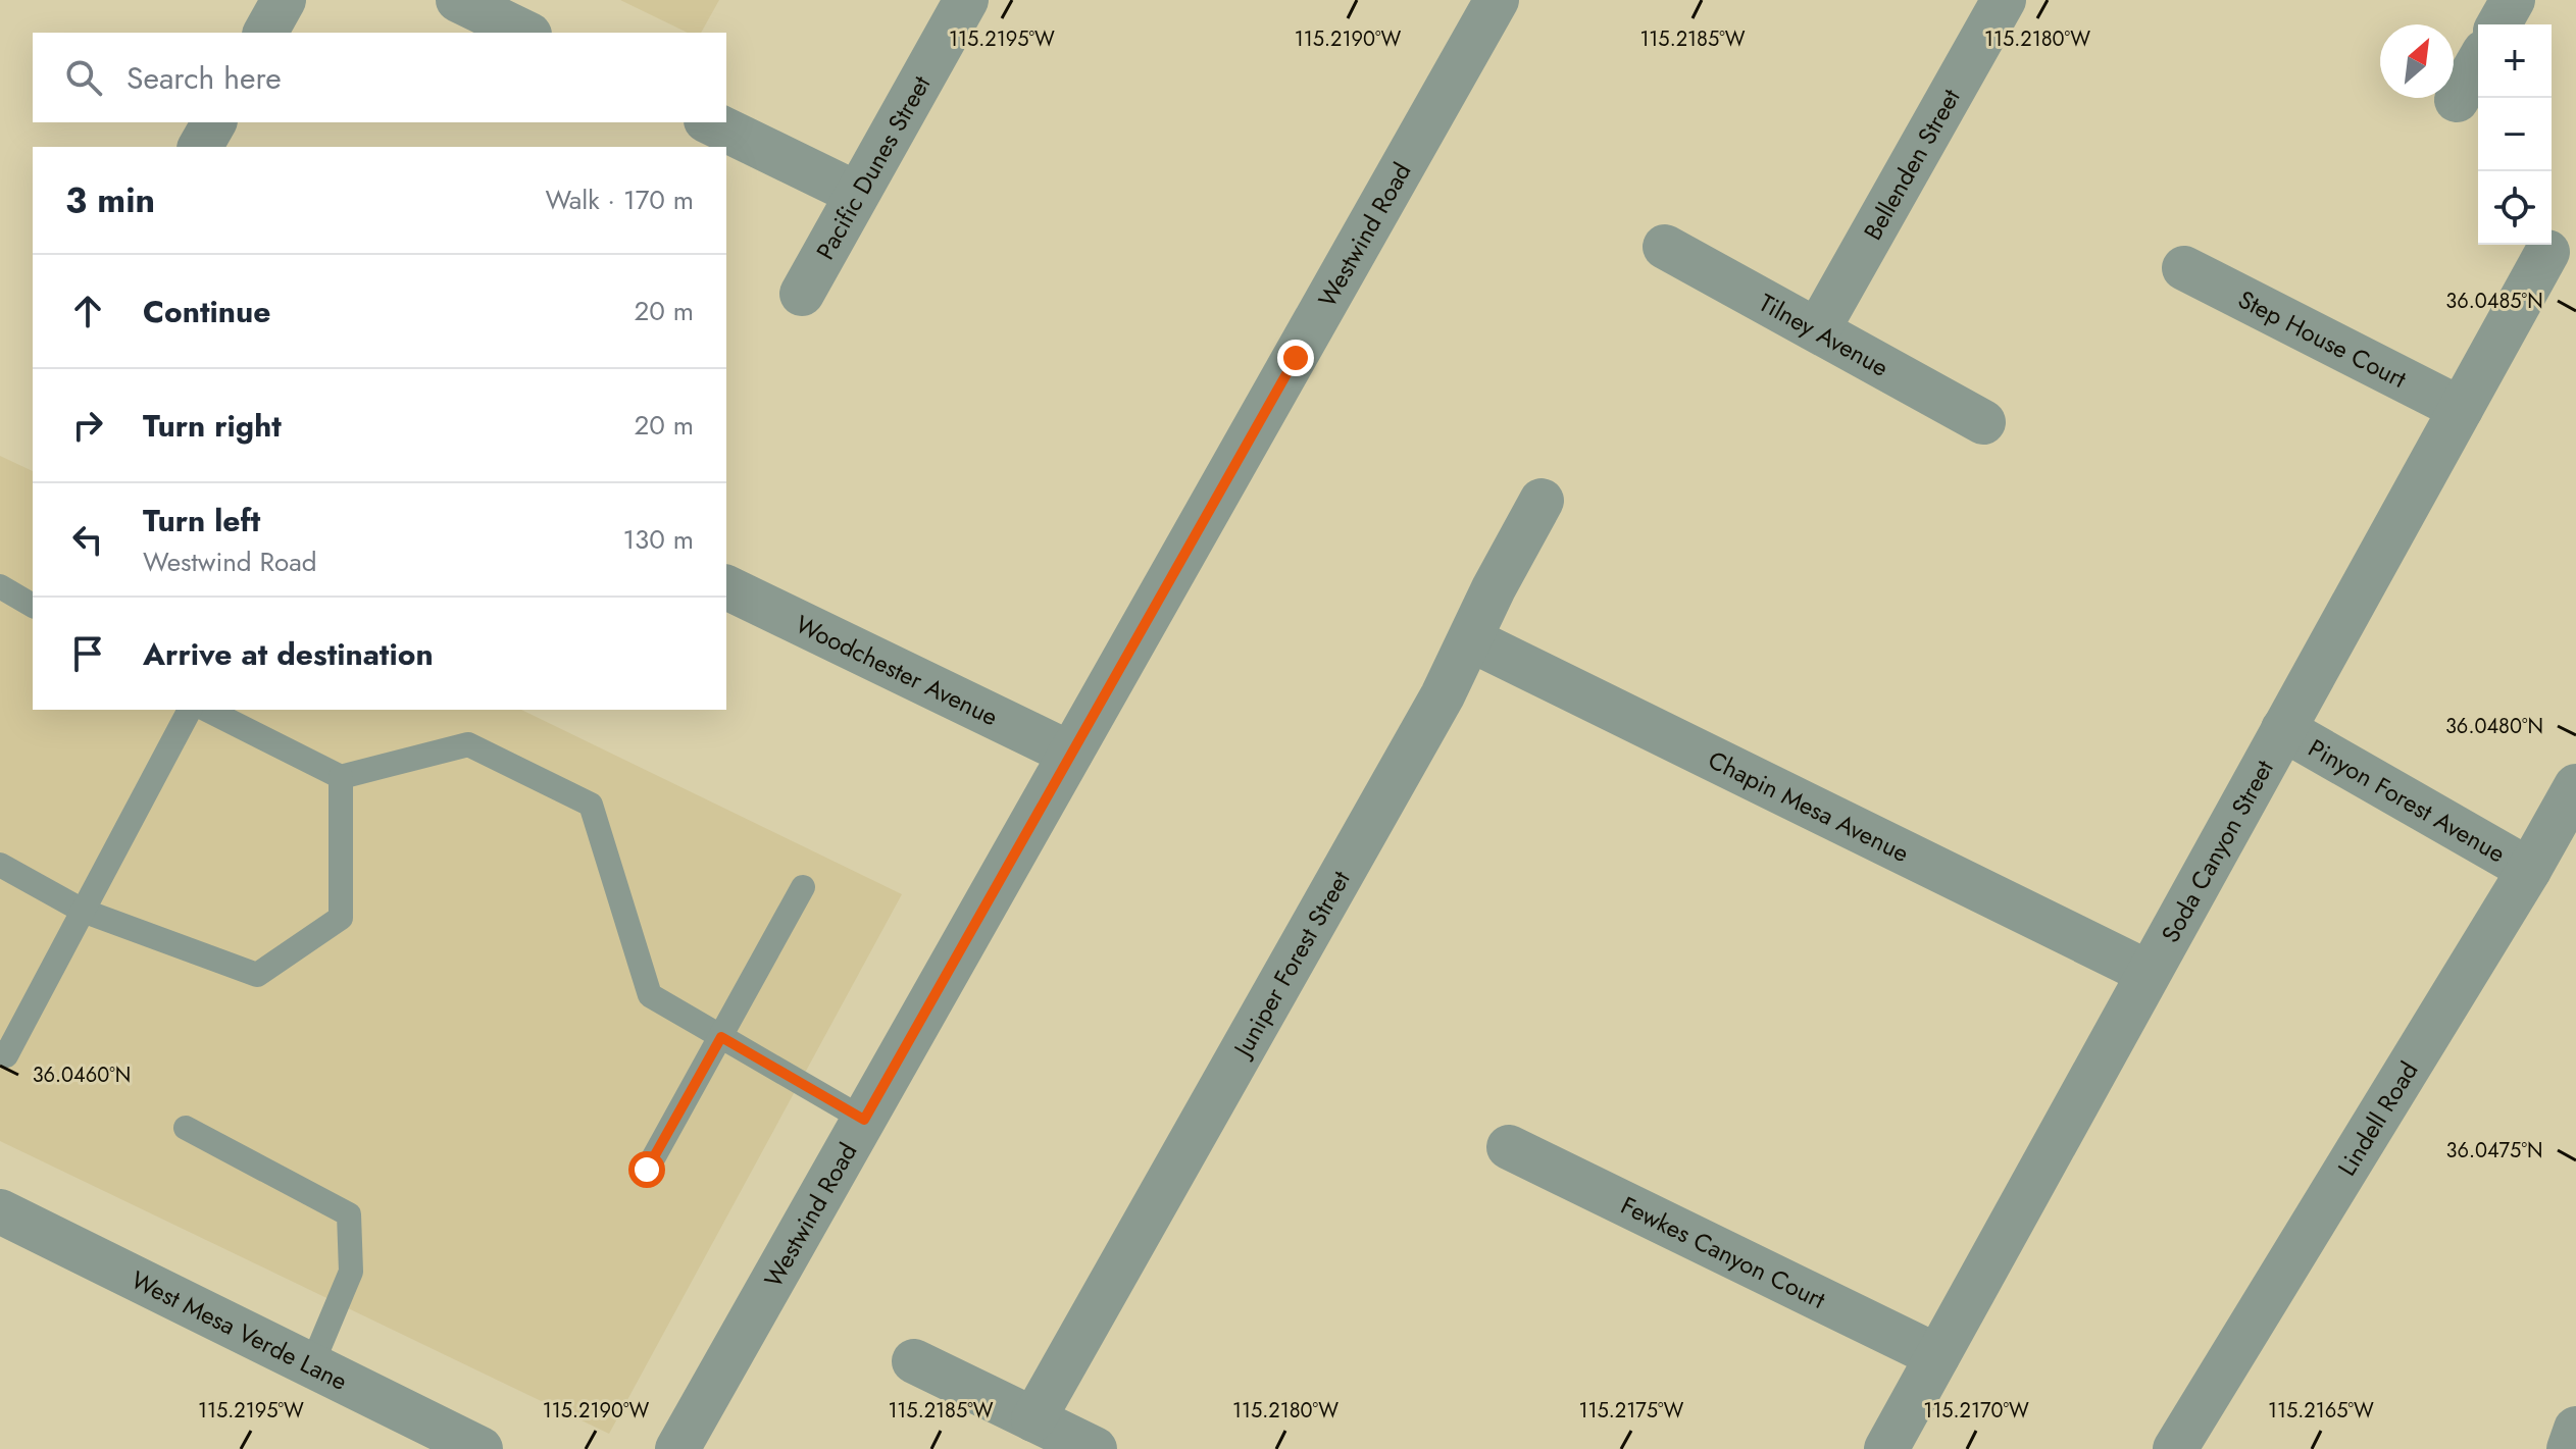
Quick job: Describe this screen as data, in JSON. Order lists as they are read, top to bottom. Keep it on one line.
{"streets":{"street":["Bellenden Street","Pacific Dunes Street","Westwind Road","Tilney Avenue","Step House Court","Woodchester Avenue","Pinyon Forest Avenue","Chapin Mesa Avenue","Soda Canyon Street","Juniper Forest Street","Lindell Road","Fewkes Canyon Court","West Mesa Verde Lane"]},"crossings":[["Bellenden Street","Tilney Avenue"],["Westwind Road","Woodchester Avenue"],["Step House Court","Soda Canyon Street"],["Pinyon Forest Avenue","Soda Canyon Street"],["Pinyon Forest Avenue","Lindell Road"],["Chapin Mesa Avenue","Soda Canyon Street"],["Chapin Mesa Avenue","Juniper Forest Street"],["Soda Canyon Street","Fewkes Canyon Court"]],"north":"top right","page":{"map_buttons":["+","−"],"search":"Search here","heading":["3 min","Walk · 170 m"],"list":[["Continue","20 m"],["Turn right","20 m"],["Turn left","Westwind Road","130 m"],"Arrive at destination"]},"coordinates":["115.2195°W","115.2190°W","115.2185°W","115.2180°W","36.0485°N","36.0480°N","36.0460°N","36.0475°N","115.2175°W","115.2170°W","115.2165°W"]}
